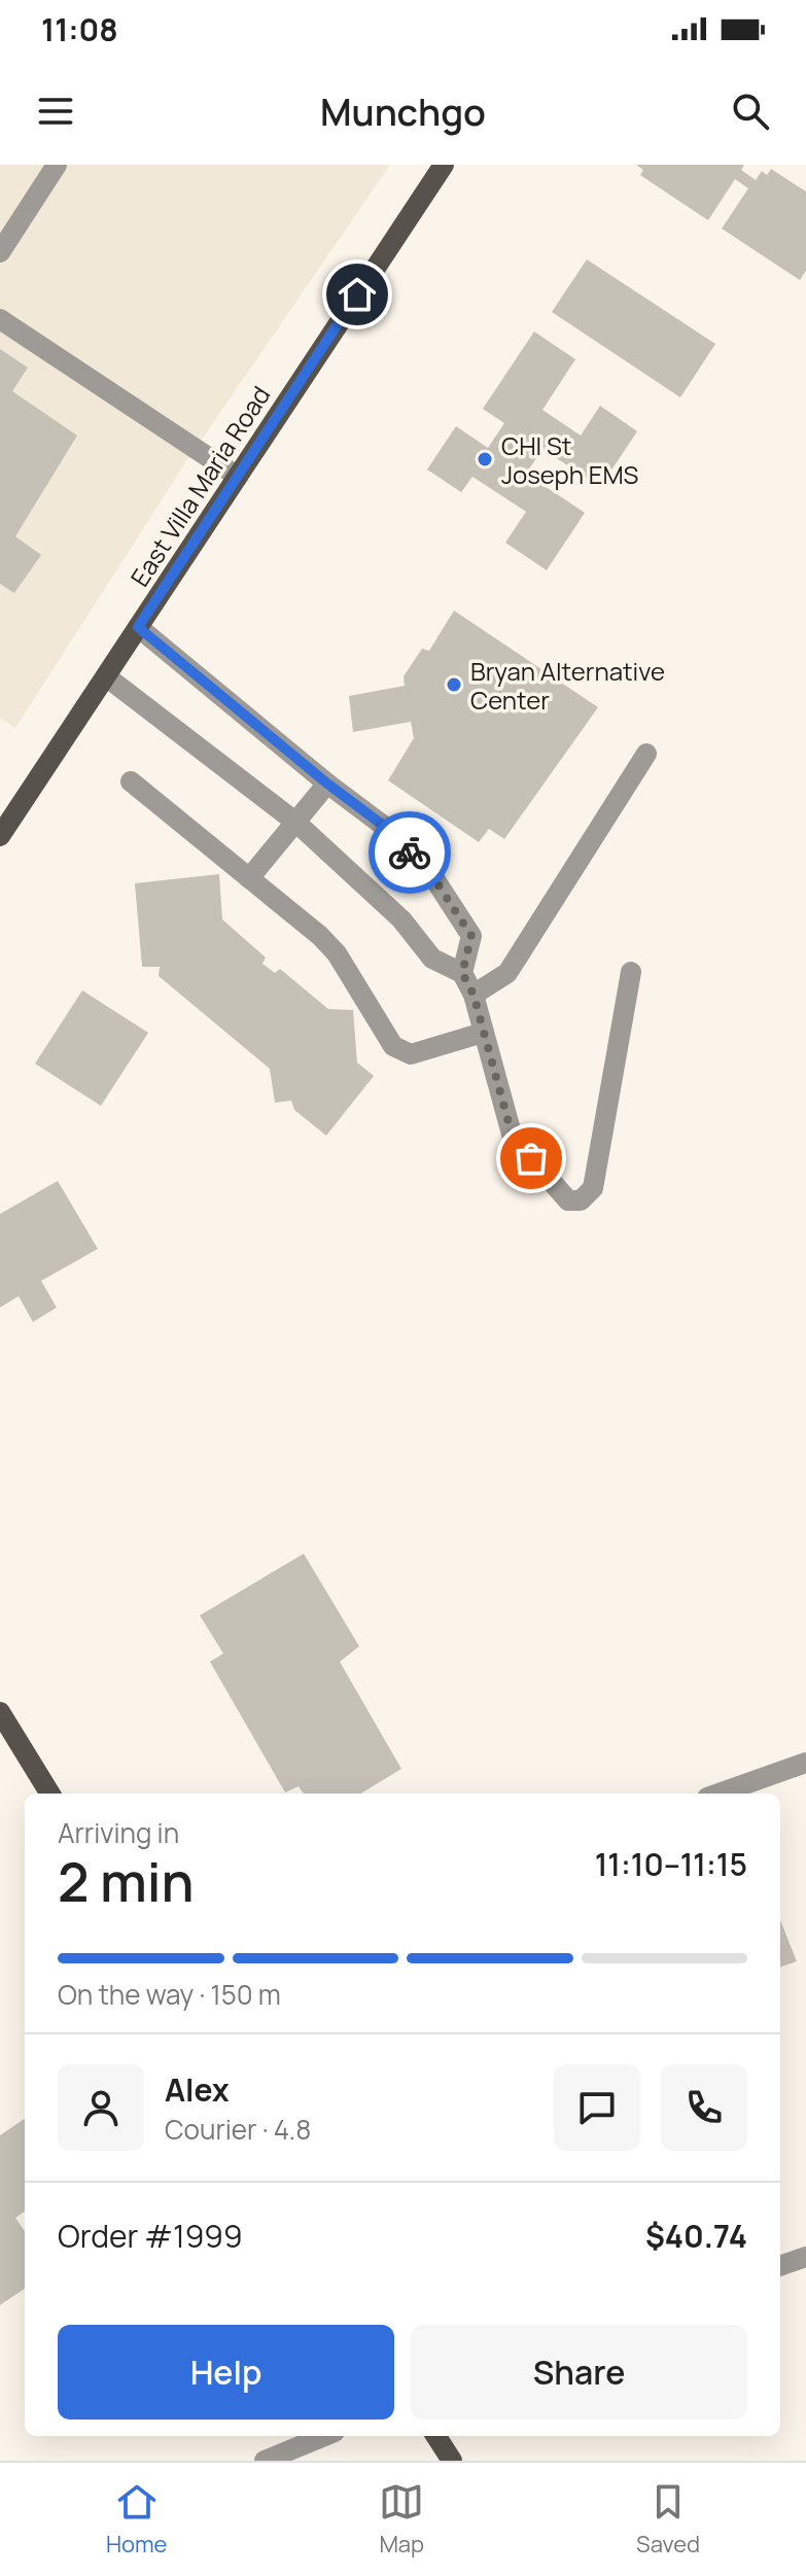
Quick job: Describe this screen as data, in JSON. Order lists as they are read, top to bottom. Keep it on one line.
{"streets":{"main road":["East Villa Maria Road"]},"places":["CHI St Joseph EMS","Bryan Alternative Center"],"page":{"status":"11:08","header":"Munchgo","heading":["2 min","Arriving in","11:10–11:15"],"panel":["Alex","Courier · 4.8","Order #1999","$40.74"],"bar":"On the way · 150 m","buttons":["Help","Share"],"tabs":["Home","Map","Saved"]}}
